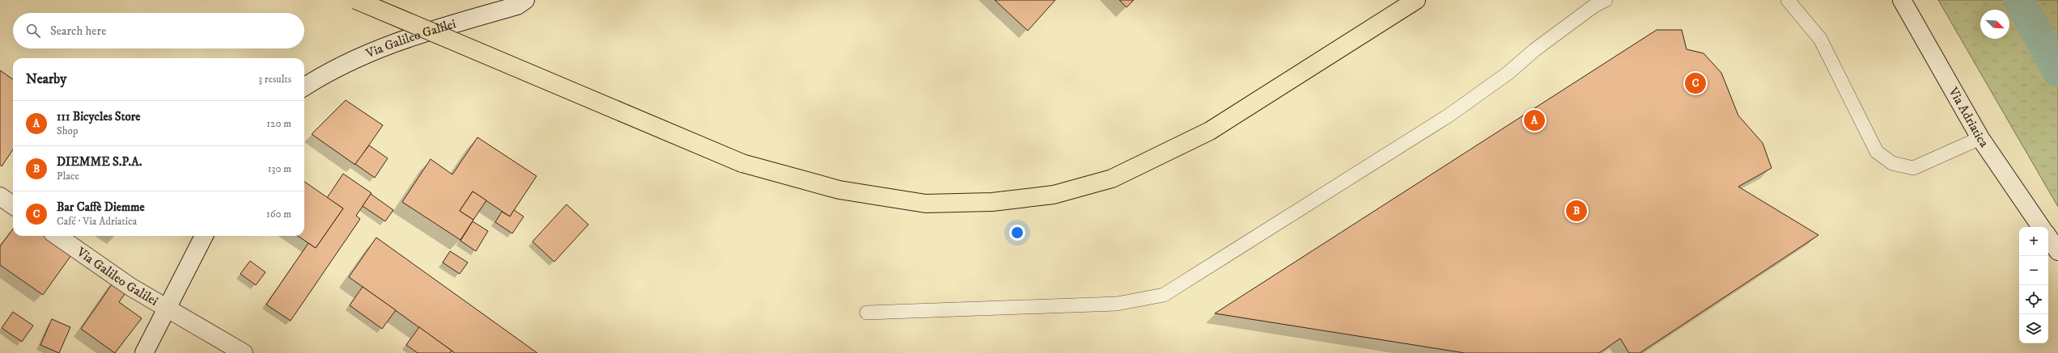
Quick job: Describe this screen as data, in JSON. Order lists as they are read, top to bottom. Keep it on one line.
{"streets":{"street":["Via Galileo Galilei","Via Adriatica"]},"north":"bottom right","page":{"search":"Search here","heading":["Nearby","3 results"],"pins":["C","A","B"],"list":[{"mark":"A","name":"111 Bicycles Store","note":"Shop","value":"120 m"},{"mark":"B","name":"DIEMME S.P.A.","note":"Place","value":"130 m"},{"mark":"C","name":"Bar Caffè Diemme","note":"Café · Via Adriatica","value":"160 m"}],"map_buttons":["+","−"]}}
